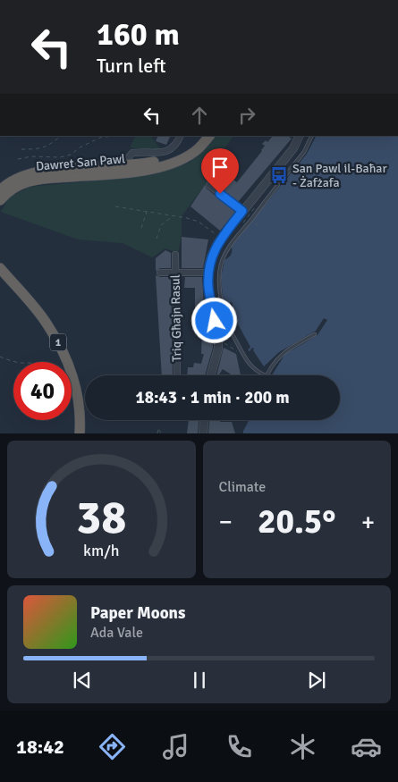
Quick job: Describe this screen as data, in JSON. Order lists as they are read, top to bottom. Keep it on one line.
{"streets":{"highway":["Dawret San Pawl","1"],"street":["Triq Għajn Rasul"]},"places":{"bus stop":["San Pawl il-Baħar - Żafżafa"]},"page":{"turn":["160 m","Turn left"],"limit":"40","trip":"18:43 · 1 min · 200 m","tile":"Climate","heat":["−","20.5°","+"],"song":["Paper Moons","Ada Vale"],"tabs":"18:42","gauge":["38","km/h"]}}
